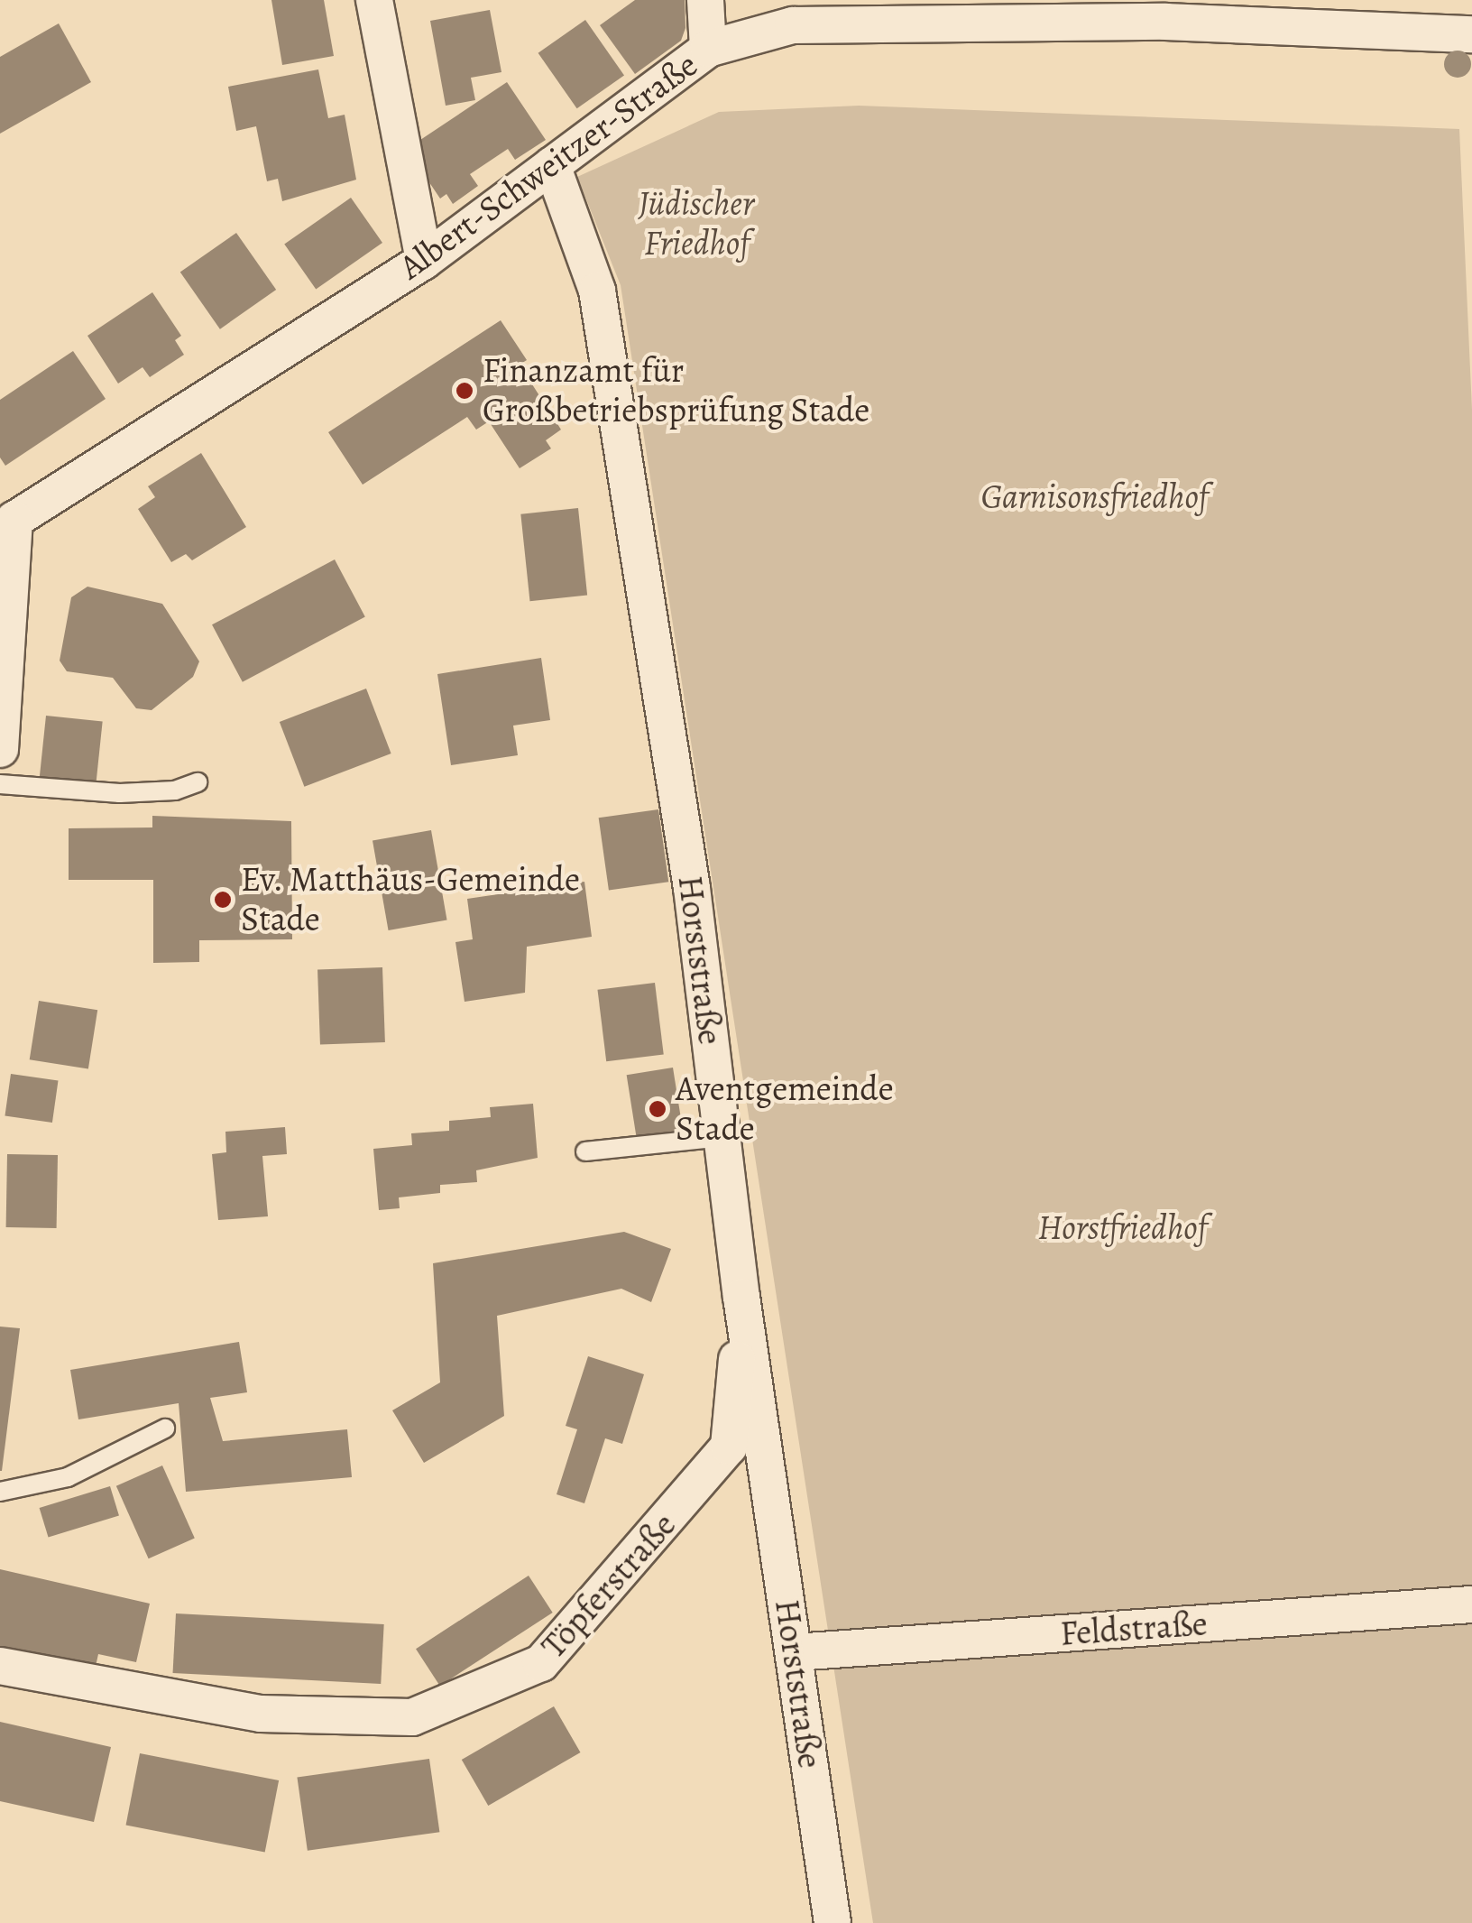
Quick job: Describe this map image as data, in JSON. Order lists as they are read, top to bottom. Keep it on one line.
{"streets":{"street":["Albert-Schweitzer-Straße","Horststraße","Töpferstraße","Feldstraße"]},"crossings":[["Albert-Schweitzer-Straße","Horststraße"],["Horststraße","Töpferstraße"],["Horststraße","Feldstraße"]],"parks":["Jüdischer Friedhof","Garnisonsfriedhof","Horstfriedhof"],"places":["Finanzamt für Großbetriebsprüfung Stade","Ev. Matthäus-Gemeinde Stade","Aventgemeinde Stade"]}
